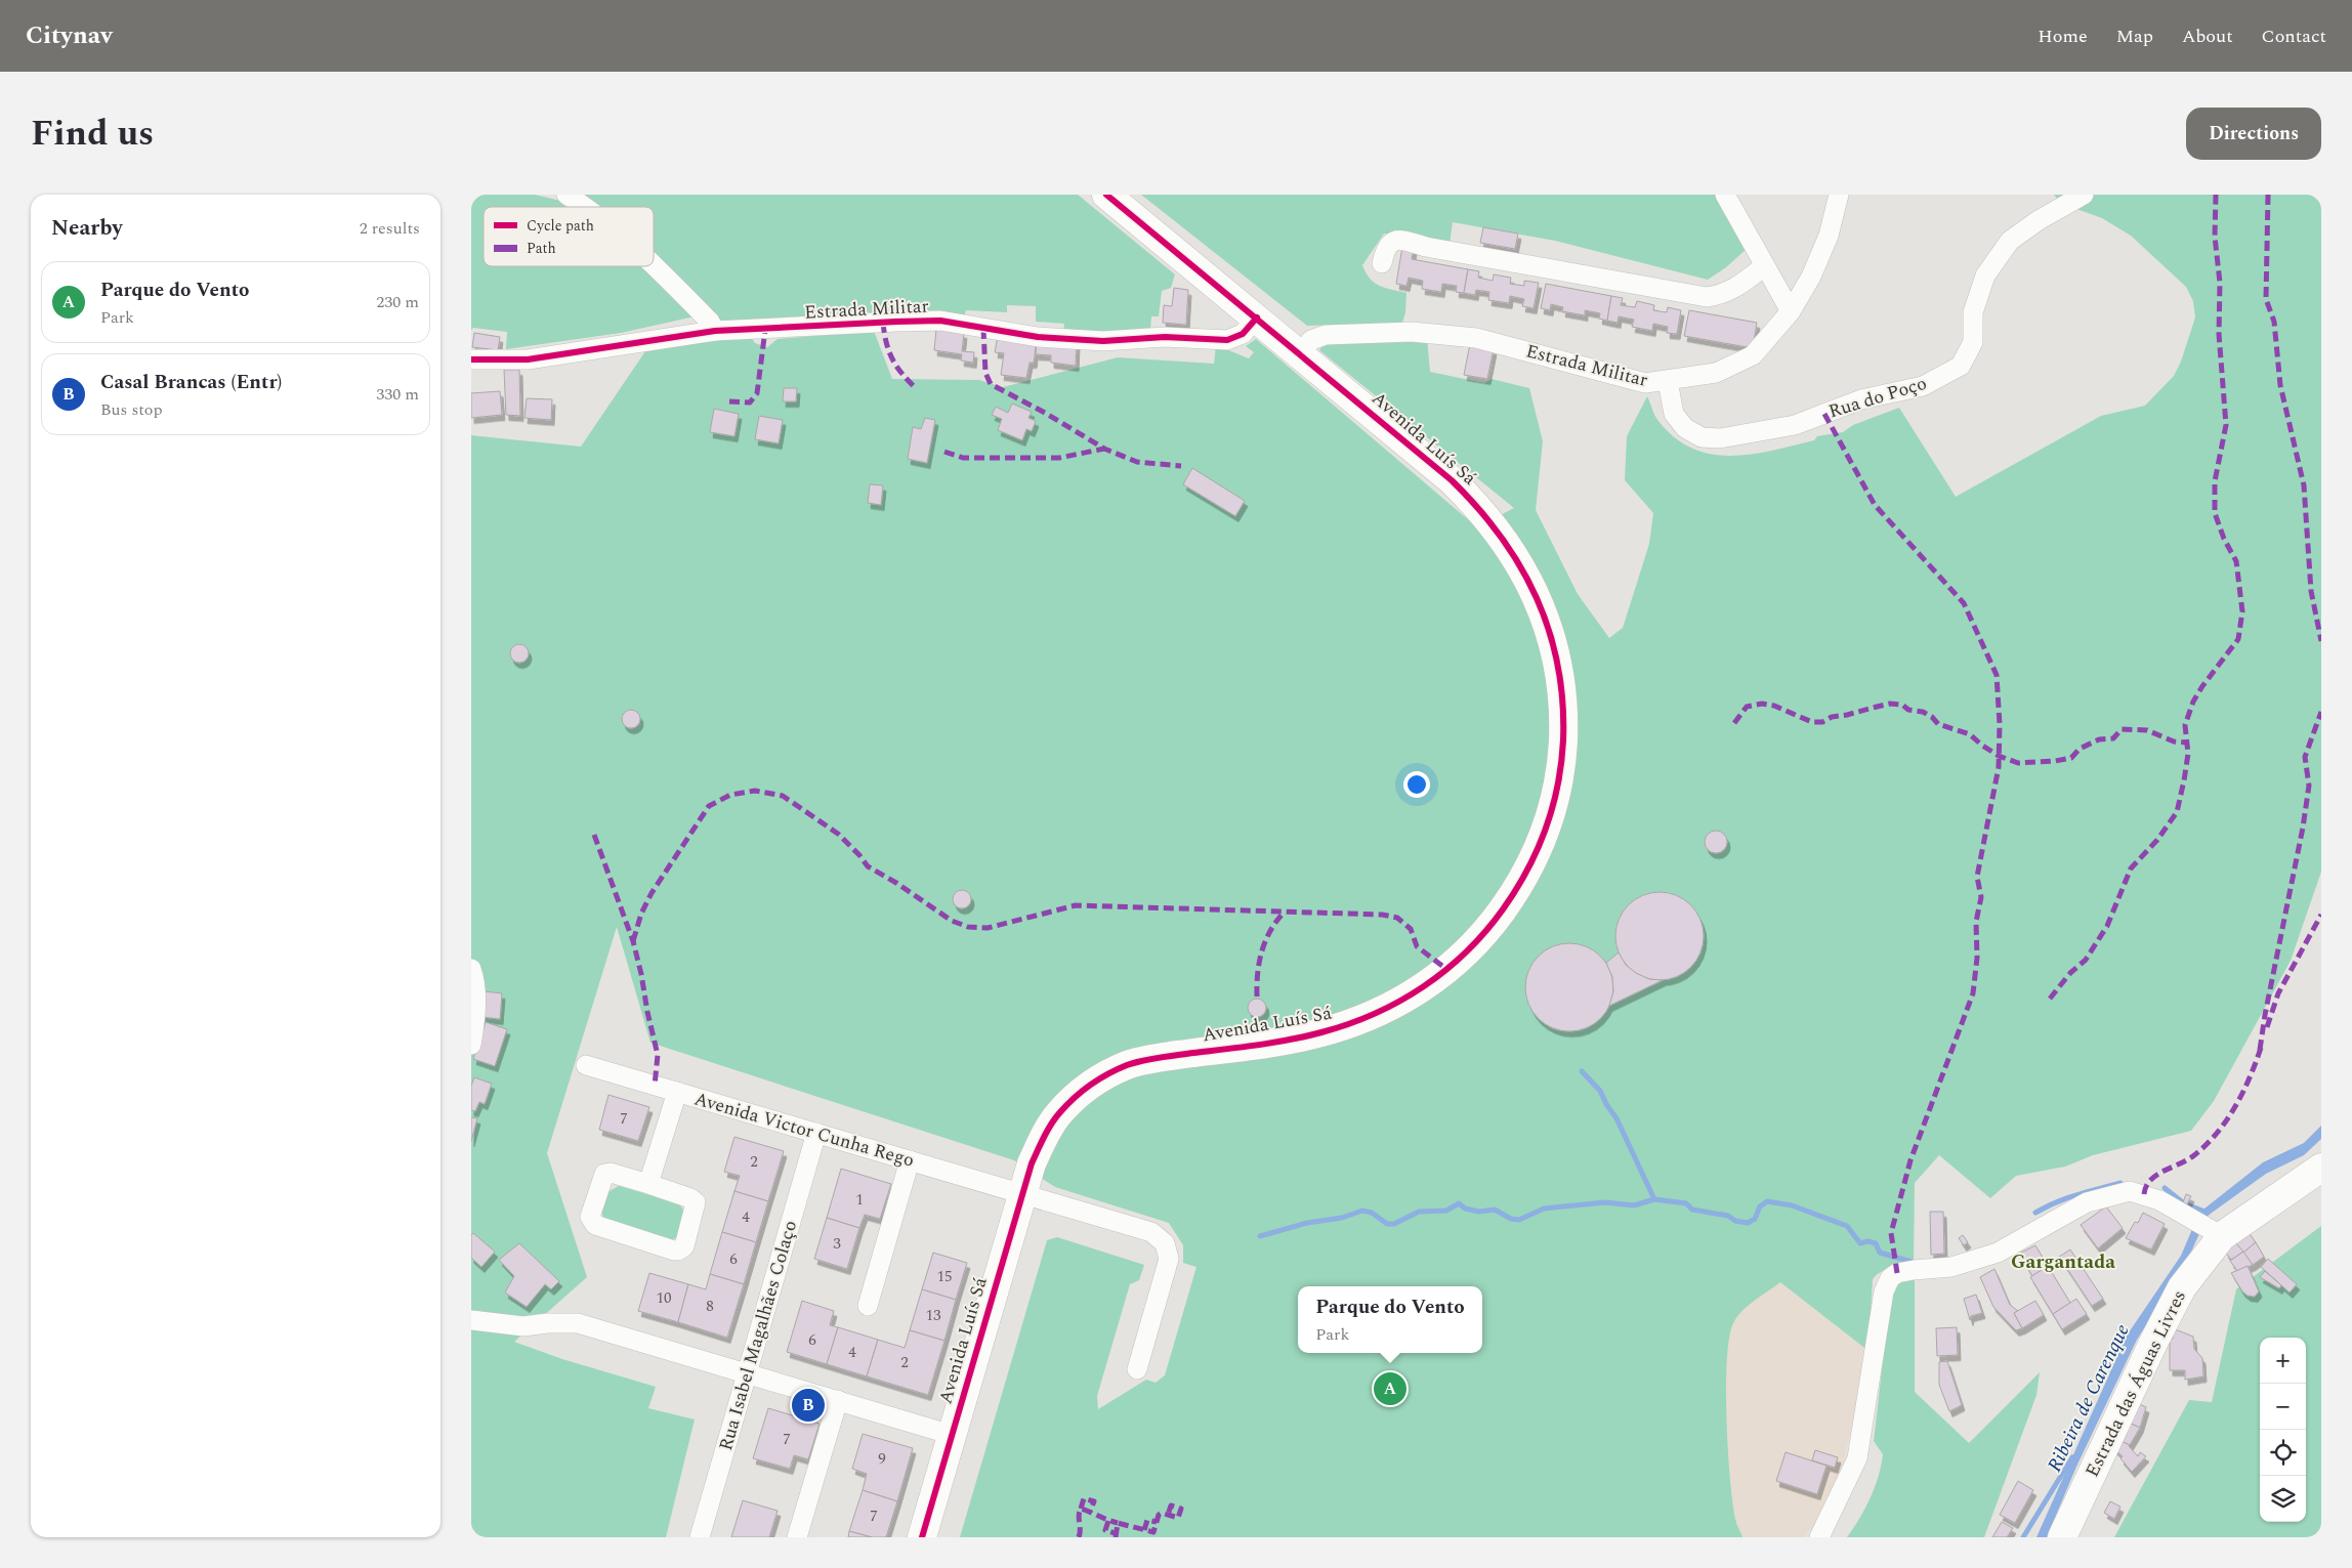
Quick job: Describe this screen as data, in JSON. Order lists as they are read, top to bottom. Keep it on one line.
{"streets":{"street":["Estrada Militar","Rua do Poço","Avenida Luís Sá","Avenida Victor Cunha Rego","Rua Isabel Magalhães Colaço","Estrada das Águas Livres"]},"crossings":[["Estrada Militar","Rua do Poço"],["Estrada Militar","Avenida Luís Sá"],["Avenida Luís Sá","Avenida Victor Cunha Rego"],["Avenida Victor Cunha Rego","Rua Isabel Magalhães Colaço"]],"districts":["Gargantada"],"water":["Ribeira de Carenque"],"house_numbers":["7","2","1","4","3","6","15","10","8","13","6","4","2","7","9","7"],"legend":["Cycle path","Path"],"page":{"header":"Citynav","nav":["Home","Map","About","Contact"],"title":"Find us","buttons":"Directions","heading":["Nearby","2 results"],"list":[{"mark":"A","name":"Parque do Vento","note":"Park","value":"230 m"},{"mark":"B","name":"Casal Brancas (Entr)","note":"Bus stop","value":"330 m"}],"popup":["Parque do Vento","Park"],"map_buttons":["+","−"],"pins":["A","B"]}}
